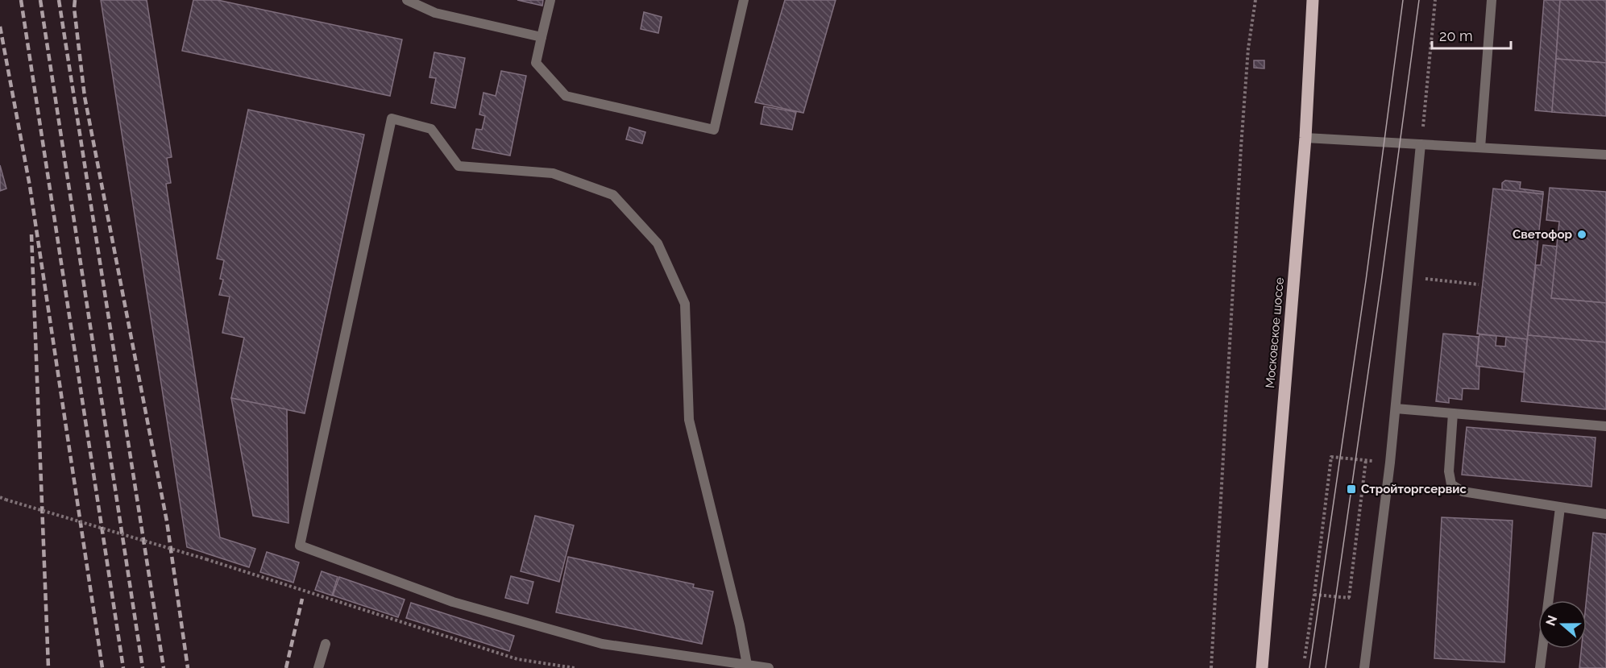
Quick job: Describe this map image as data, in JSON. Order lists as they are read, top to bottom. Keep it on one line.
{"streets":{"main road":["Московское шоссе"]},"places":{"other":["Светофор"],"transit":["Стройторгсервис"]},"scale_bar":"20 m","north":"left"}
